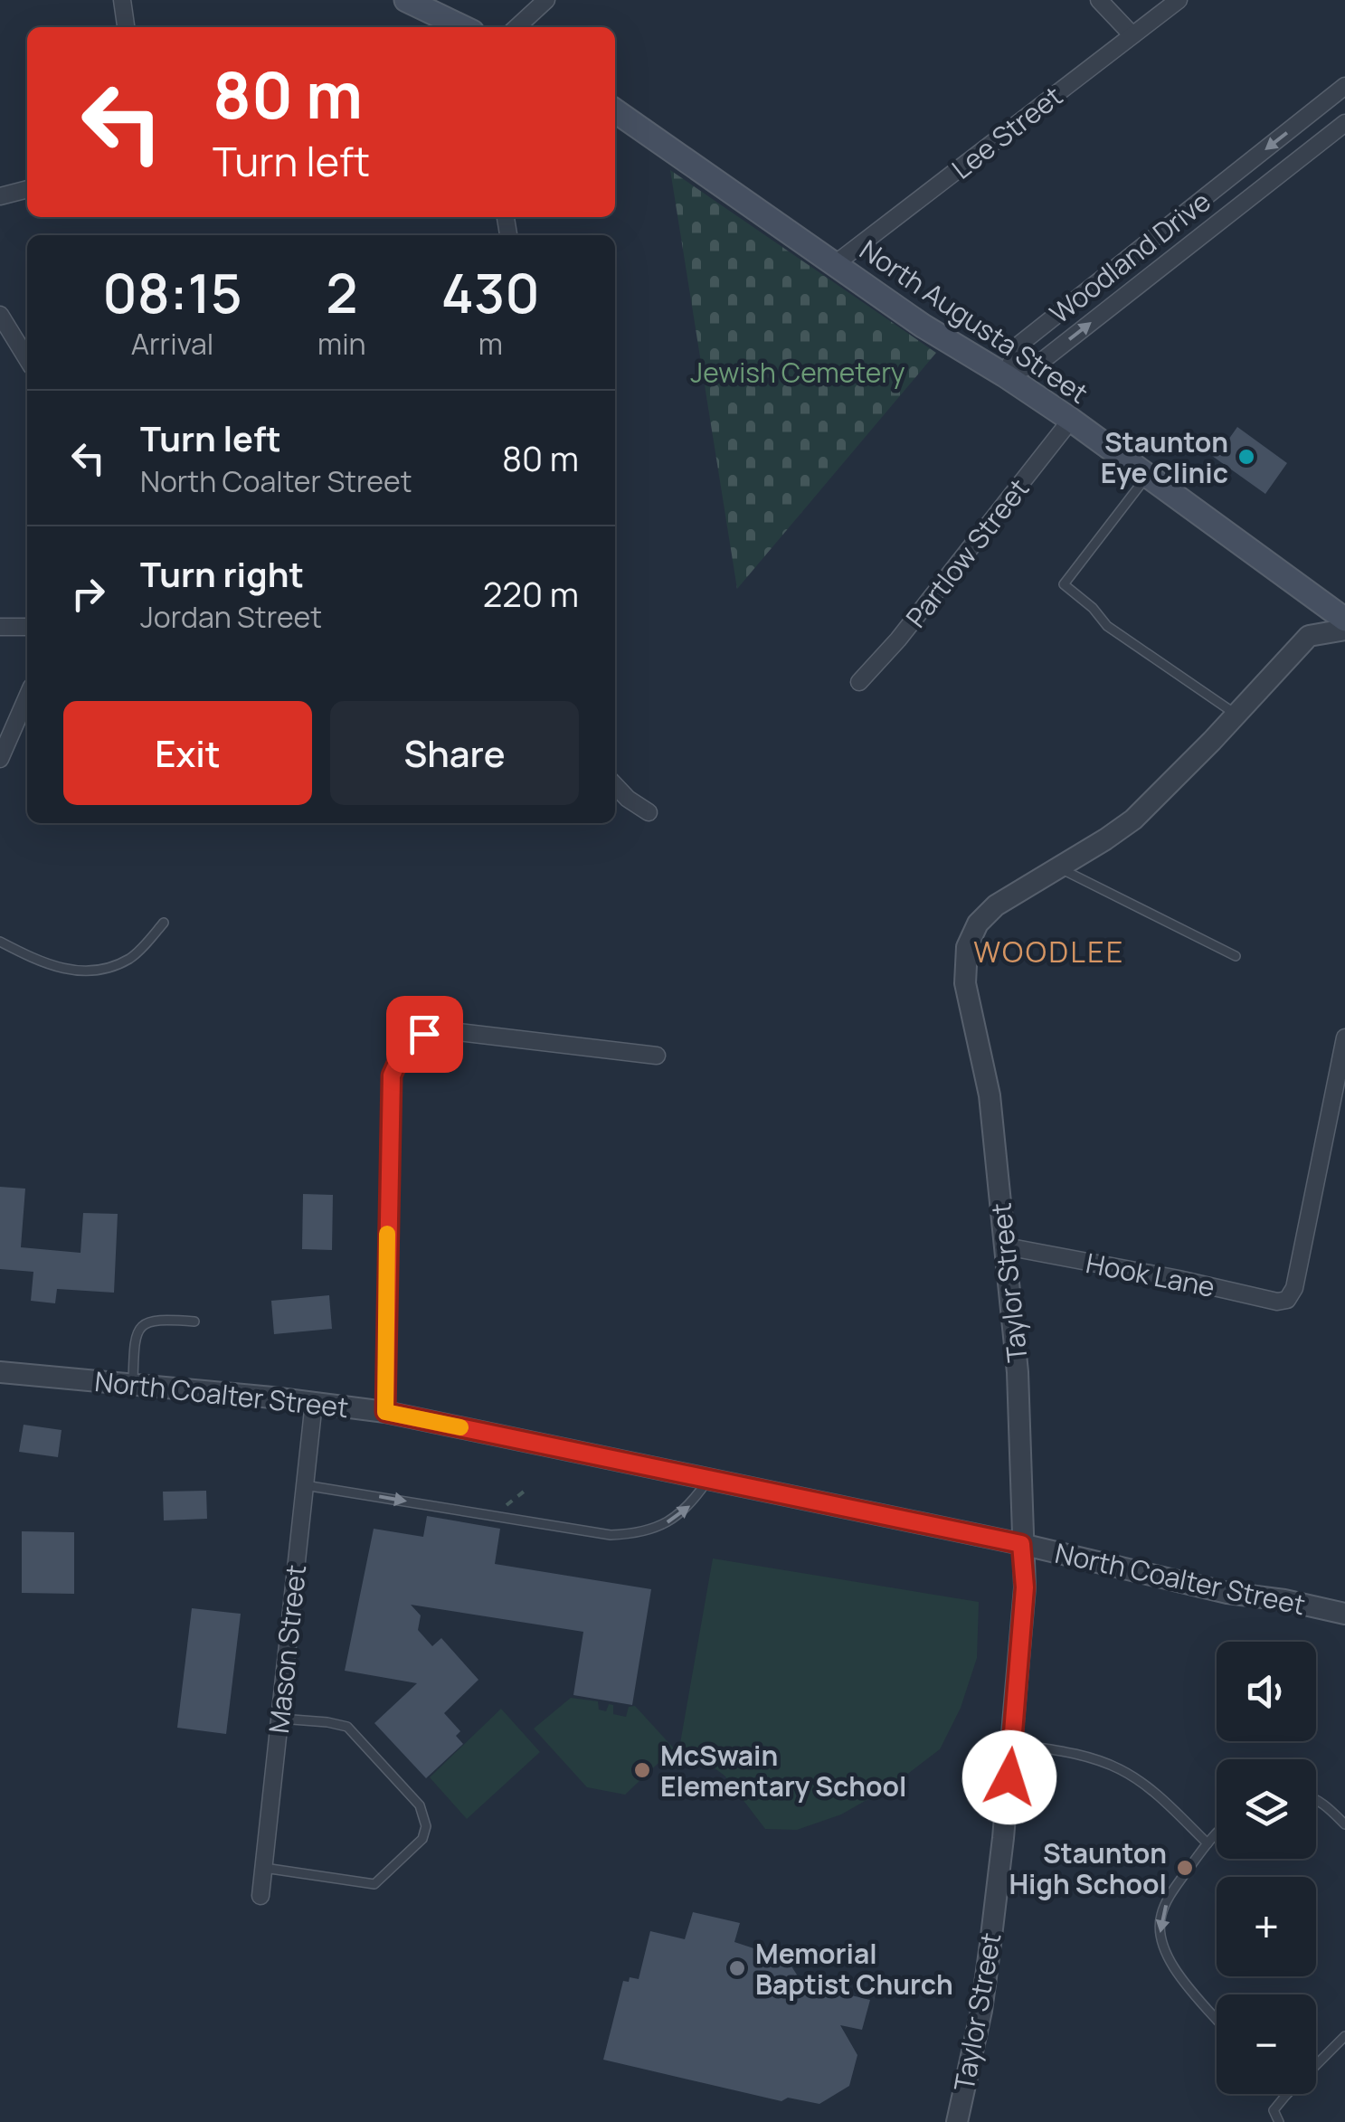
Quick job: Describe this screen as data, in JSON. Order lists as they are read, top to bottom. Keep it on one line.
{"streets":{"main road":["North Augusta Street"],"street":["Lee Street","Woodland Drive","Partlow Street","Hook Lane","Taylor Street","North Coalter Street","Mason Street"]},"crossings":[["Lee Street","North Augusta Street"],["Woodland Drive","North Augusta Street"],["North Augusta Street","Partlow Street"],["Hook Lane","Taylor Street"],["Taylor Street","North Coalter Street"],["North Coalter Street","Mason Street"]],"districts":["WOODLEE"],"parks":["Jewish Cemetery"],"places":["Staunton Eye Clinic","McSwain Elementary School","Staunton High School","Memorial Baptist Church"],"page":{"turn":["80 m","Turn left"],"eta":["08:15","Arrival","2","min","430","m"],"list":[{"name":"Turn left","note":"North Coalter Street","value":"80 m"},{"name":"Turn right","note":"Jordan Street","value":"220 m"}],"buttons":["Exit","Share"],"map_buttons":["+","−"]}}
